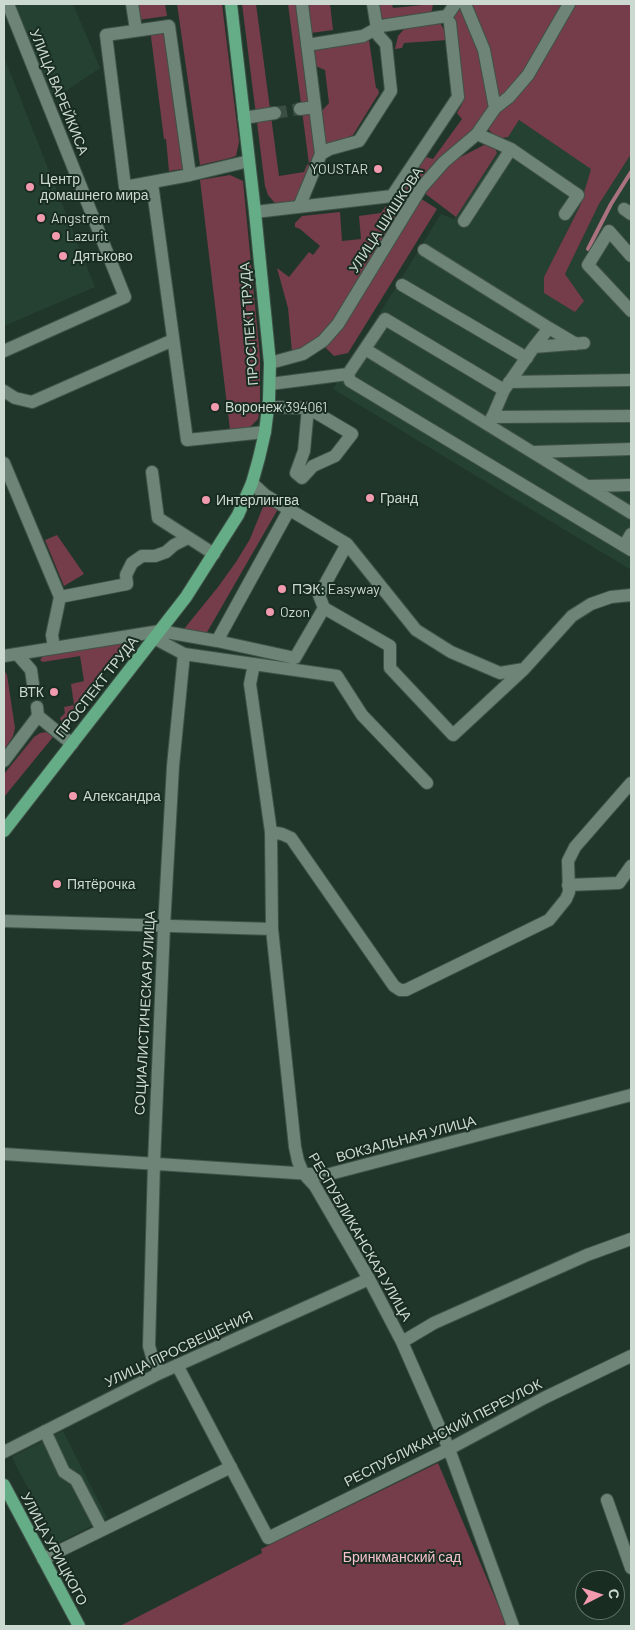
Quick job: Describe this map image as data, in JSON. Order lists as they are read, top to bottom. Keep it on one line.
{"streets":{"main road":["ПРОСПЕКТ ТРУДА","УЛИЦА УРИЦКОГО"],"street":["УЛИЦА ВАРЕЙКИСА","УЛИЦА ШИШКОВА","СОЦИАЛИСТИЧЕСКАЯ УЛИЦА","ВОКЗАЛЬНАЯ УЛИЦА","РЕСПУБЛИКАНСКАЯ УЛИЦА","УЛИЦА ПРОСВЕЩЕНИЯ","РЕСПУБЛИКАНСКИЙ ПЕРЕУЛОК"]},"crossings":[["УЛИЦА ШИШКОВА","ПРОСПЕКТ ТРУДА"],["СОЦИАЛИСТИЧЕСКАЯ УЛИЦА","ВОКЗАЛЬНАЯ УЛИЦА"],["СОЦИАЛИСТИЧЕСКАЯ УЛИЦА","УЛИЦА ПРОСВЕЩЕНИЯ"],["ВОКЗАЛЬНАЯ УЛИЦА","РЕСПУБЛИКАНСКАЯ УЛИЦА"],["РЕСПУБЛИКАНСКАЯ УЛИЦА","УЛИЦА ПРОСВЕЩЕНИЯ"],["РЕСПУБЛИКАНСКАЯ УЛИЦА","РЕСПУБЛИКАНСКИЙ ПЕРЕУЛОК"]],"parks":["Бринкманский сад"],"places":["YOUSTAR","Центр домашнего мира","Angstrem","Lazurit","Дятьково","Воронеж 394061","Гранд","Интерлингва","ПЭК: Easyway","Ozon","ВТК","Александра","Пятёрочка"],"north":"right"}
